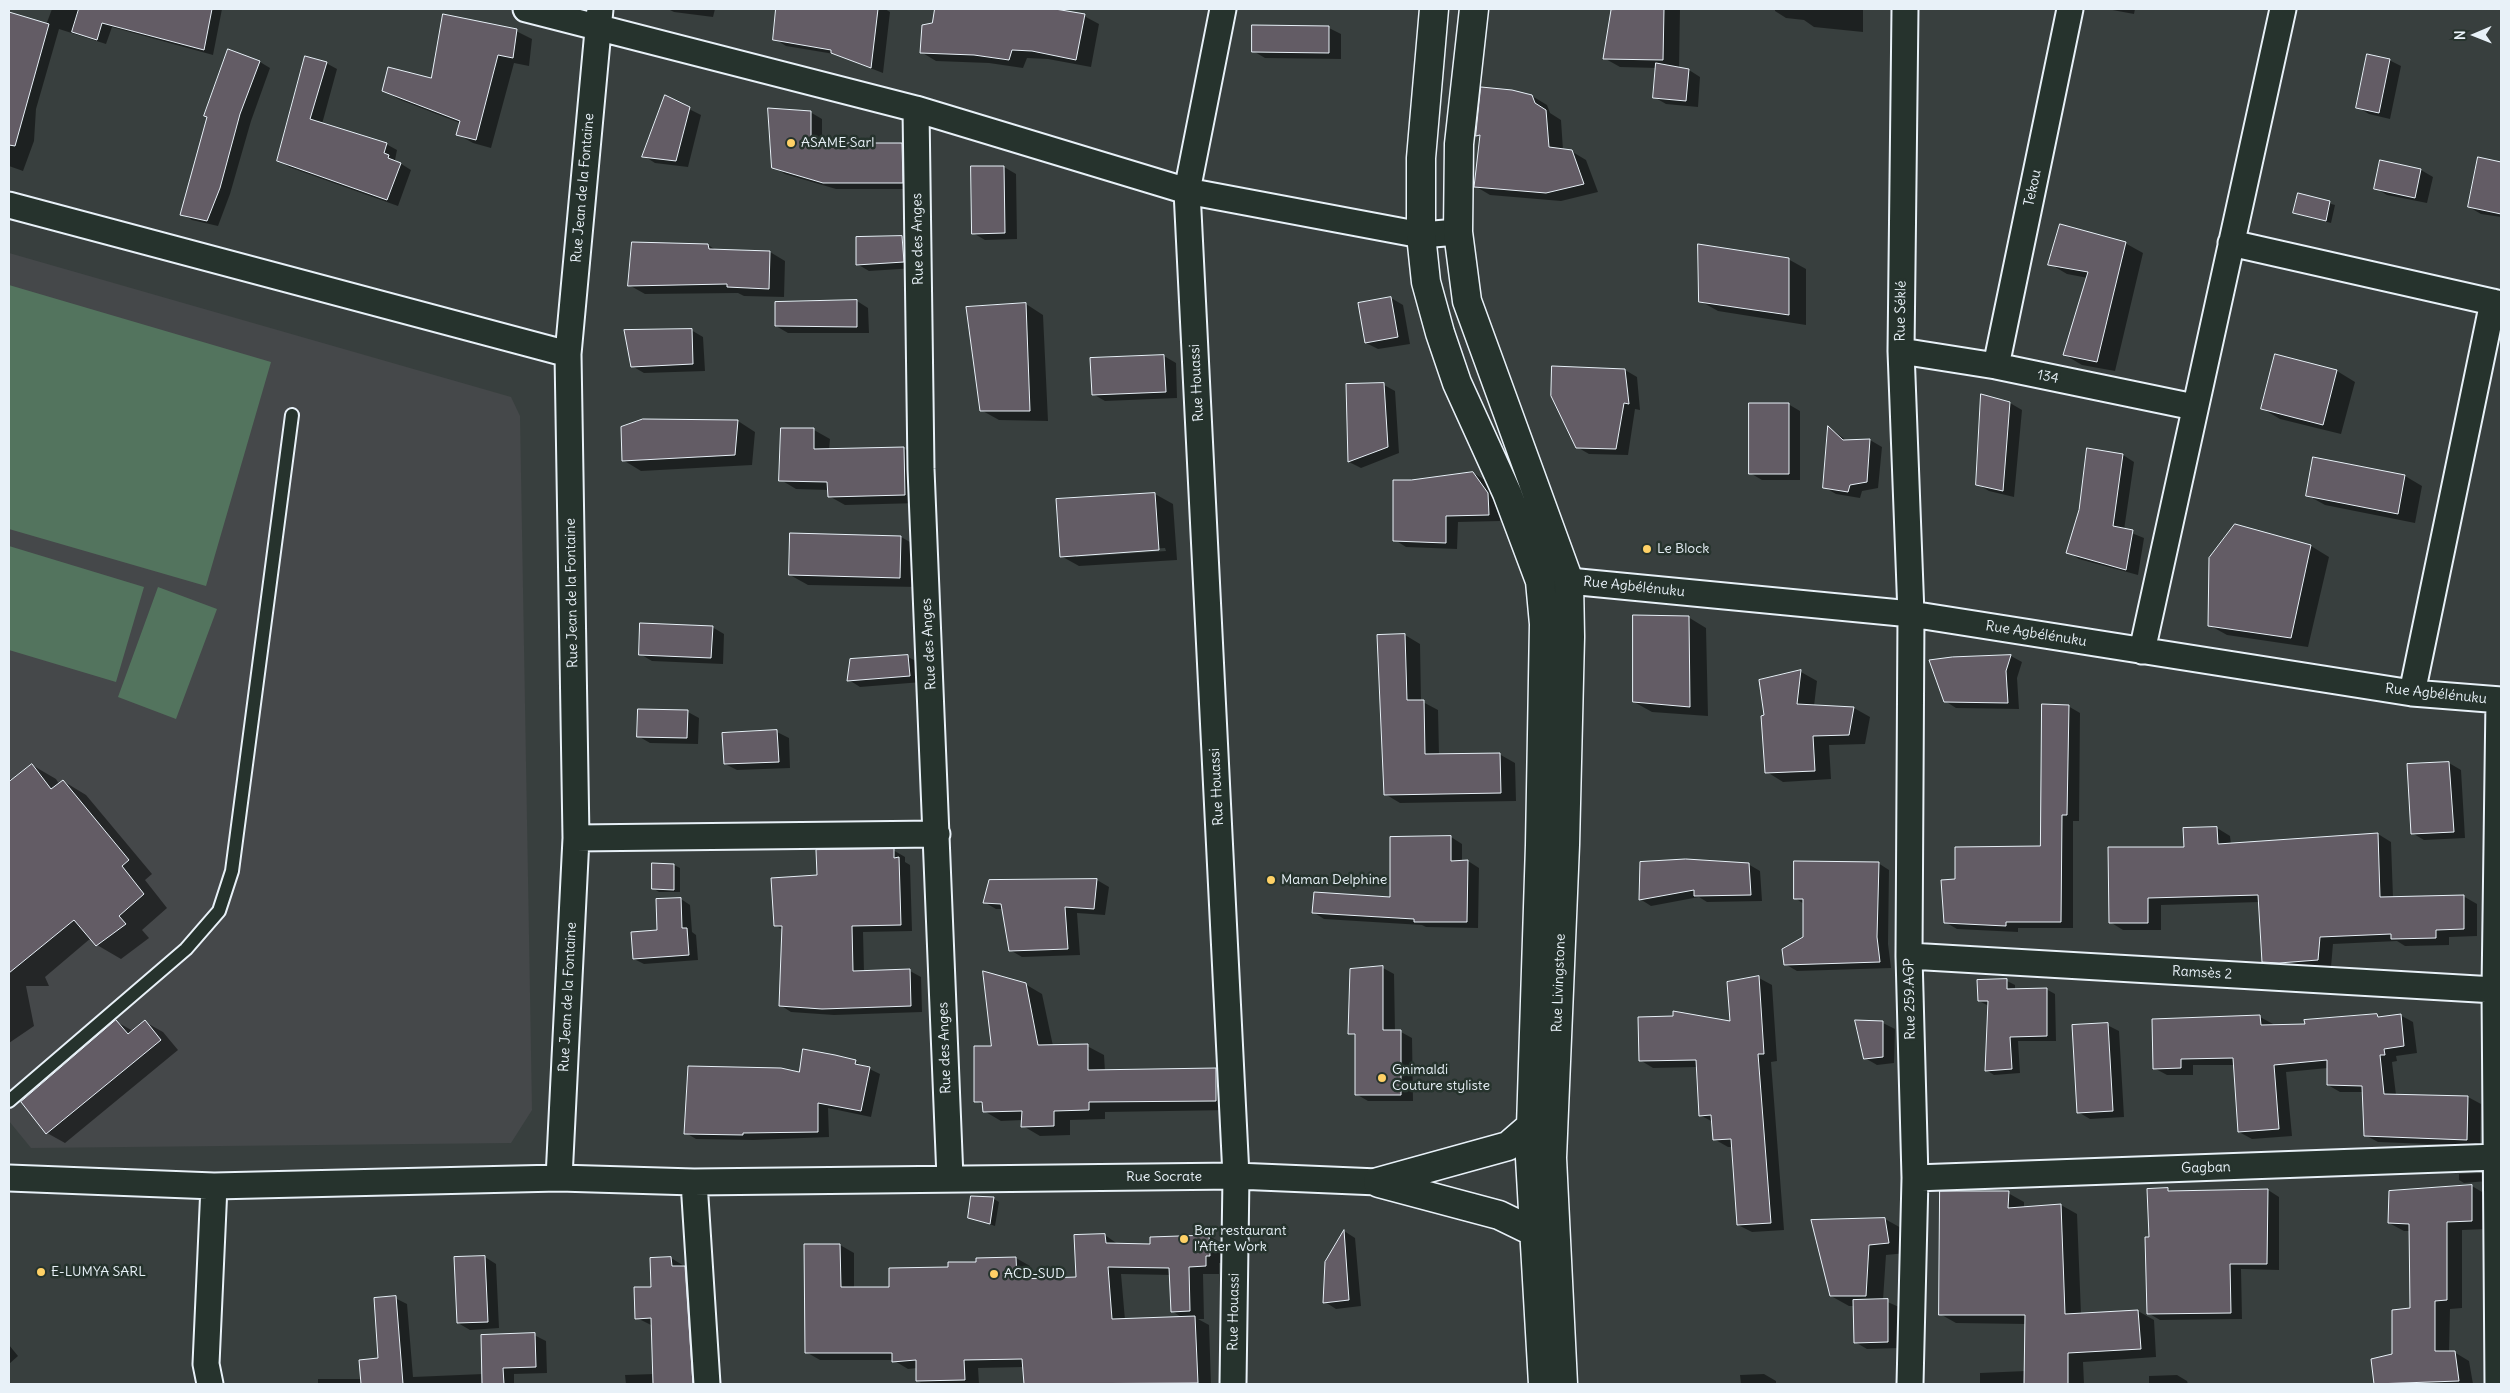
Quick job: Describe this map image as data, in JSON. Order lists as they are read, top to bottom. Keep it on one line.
{"streets":{"street":["Rue Jean de la Fontaine","Tekou","Rue des Anges","Rue Séklé","134","Rue Houassi","Rue Agbélénuku","Ramsès 2","Rue Livingstone","Rue 259.AGP","Gagban","Rue Socrate"]},"crossings":[["Rue Jean de la Fontaine","Rue Socrate"],["Tekou","134"],["Rue des Anges","Rue Socrate"],["Rue Séklé","134"],["Rue Séklé","Rue Agbélénuku"],["Rue Séklé","Rue 259.AGP"],["Rue Houassi","Rue Socrate"],["Rue Agbélénuku","Rue Livingstone"],["Rue Agbélénuku","Rue 259.AGP"],["Ramsès 2","Rue 259.AGP"],["Rue 259.AGP","Gagban"]],"places":["ASAME Sarl","Le Block","Maman Delphine","Gnimaldi Couture styliste","Bar restaurant l'After Work","E-LUMYA SARL","ACD-SUD"],"north":"left"}
